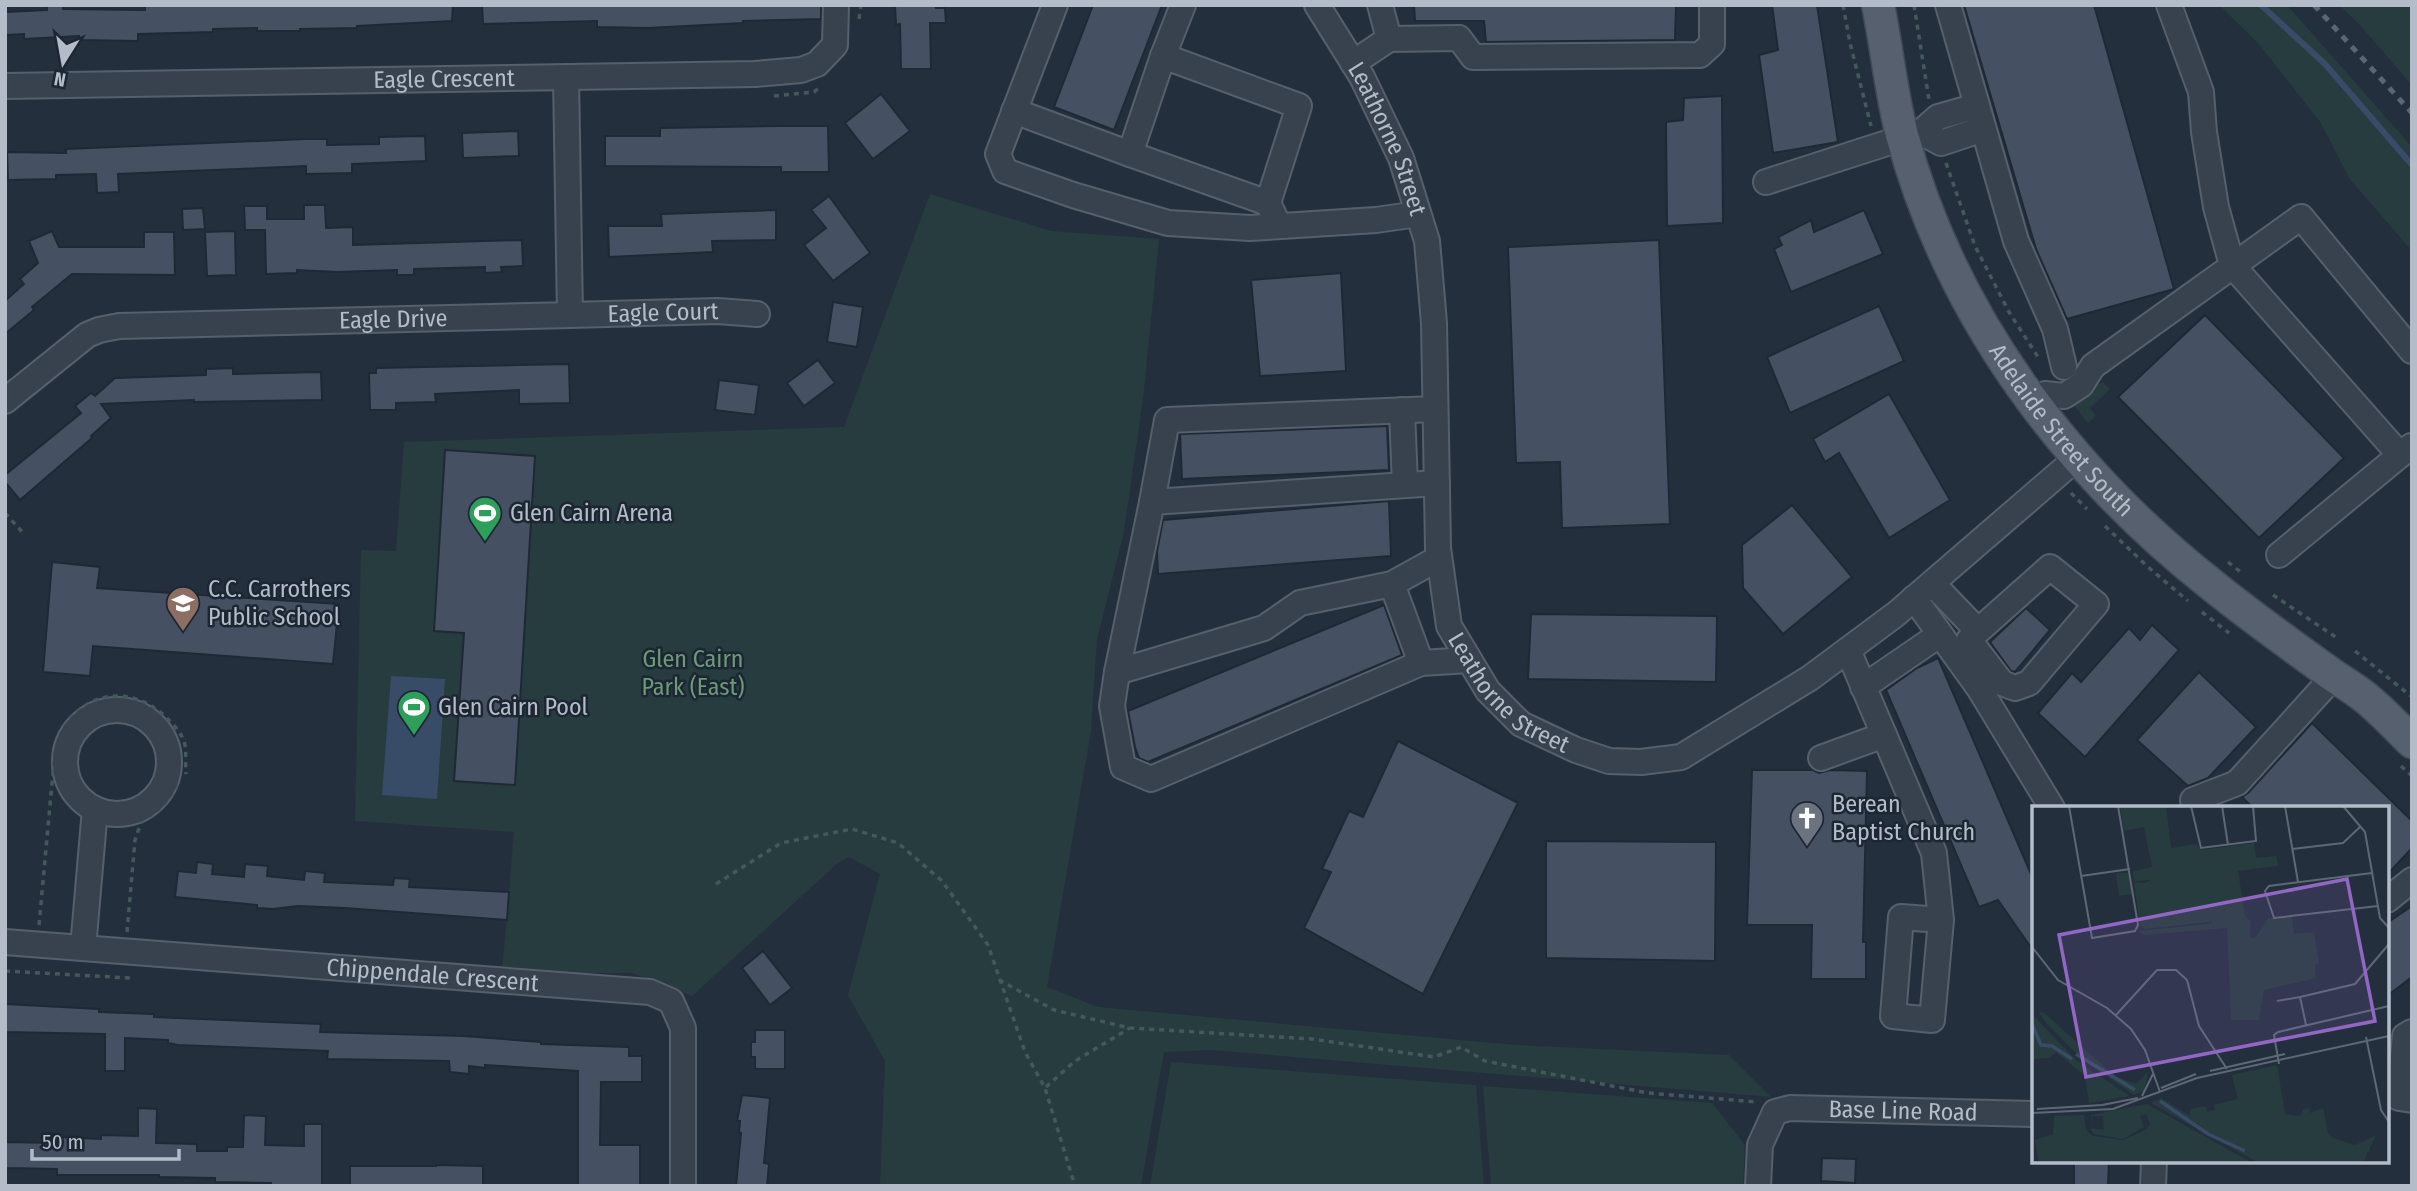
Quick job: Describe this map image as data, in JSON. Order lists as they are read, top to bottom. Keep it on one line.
{"streets":{"main road":["Adelaide Street South"],"street":["Eagle Crescent","Leathorne Street","Eagle Court","Eagle Drive","Chippendale Crescent","Base Line Road"]},"crossings":[["Leathorne Street","Adelaide Street South"],["Eagle Court","Eagle Drive"]],"parks":["Glen Cairn Park (East)"],"places":{"sports":["Glen Cairn Arena","Glen Cairn Pool"],"school or university":["C.C. Carrothers Public School"],"church":["Berean Baptist Church"]},"scale_bar":"50 m","north":"bottom"}
